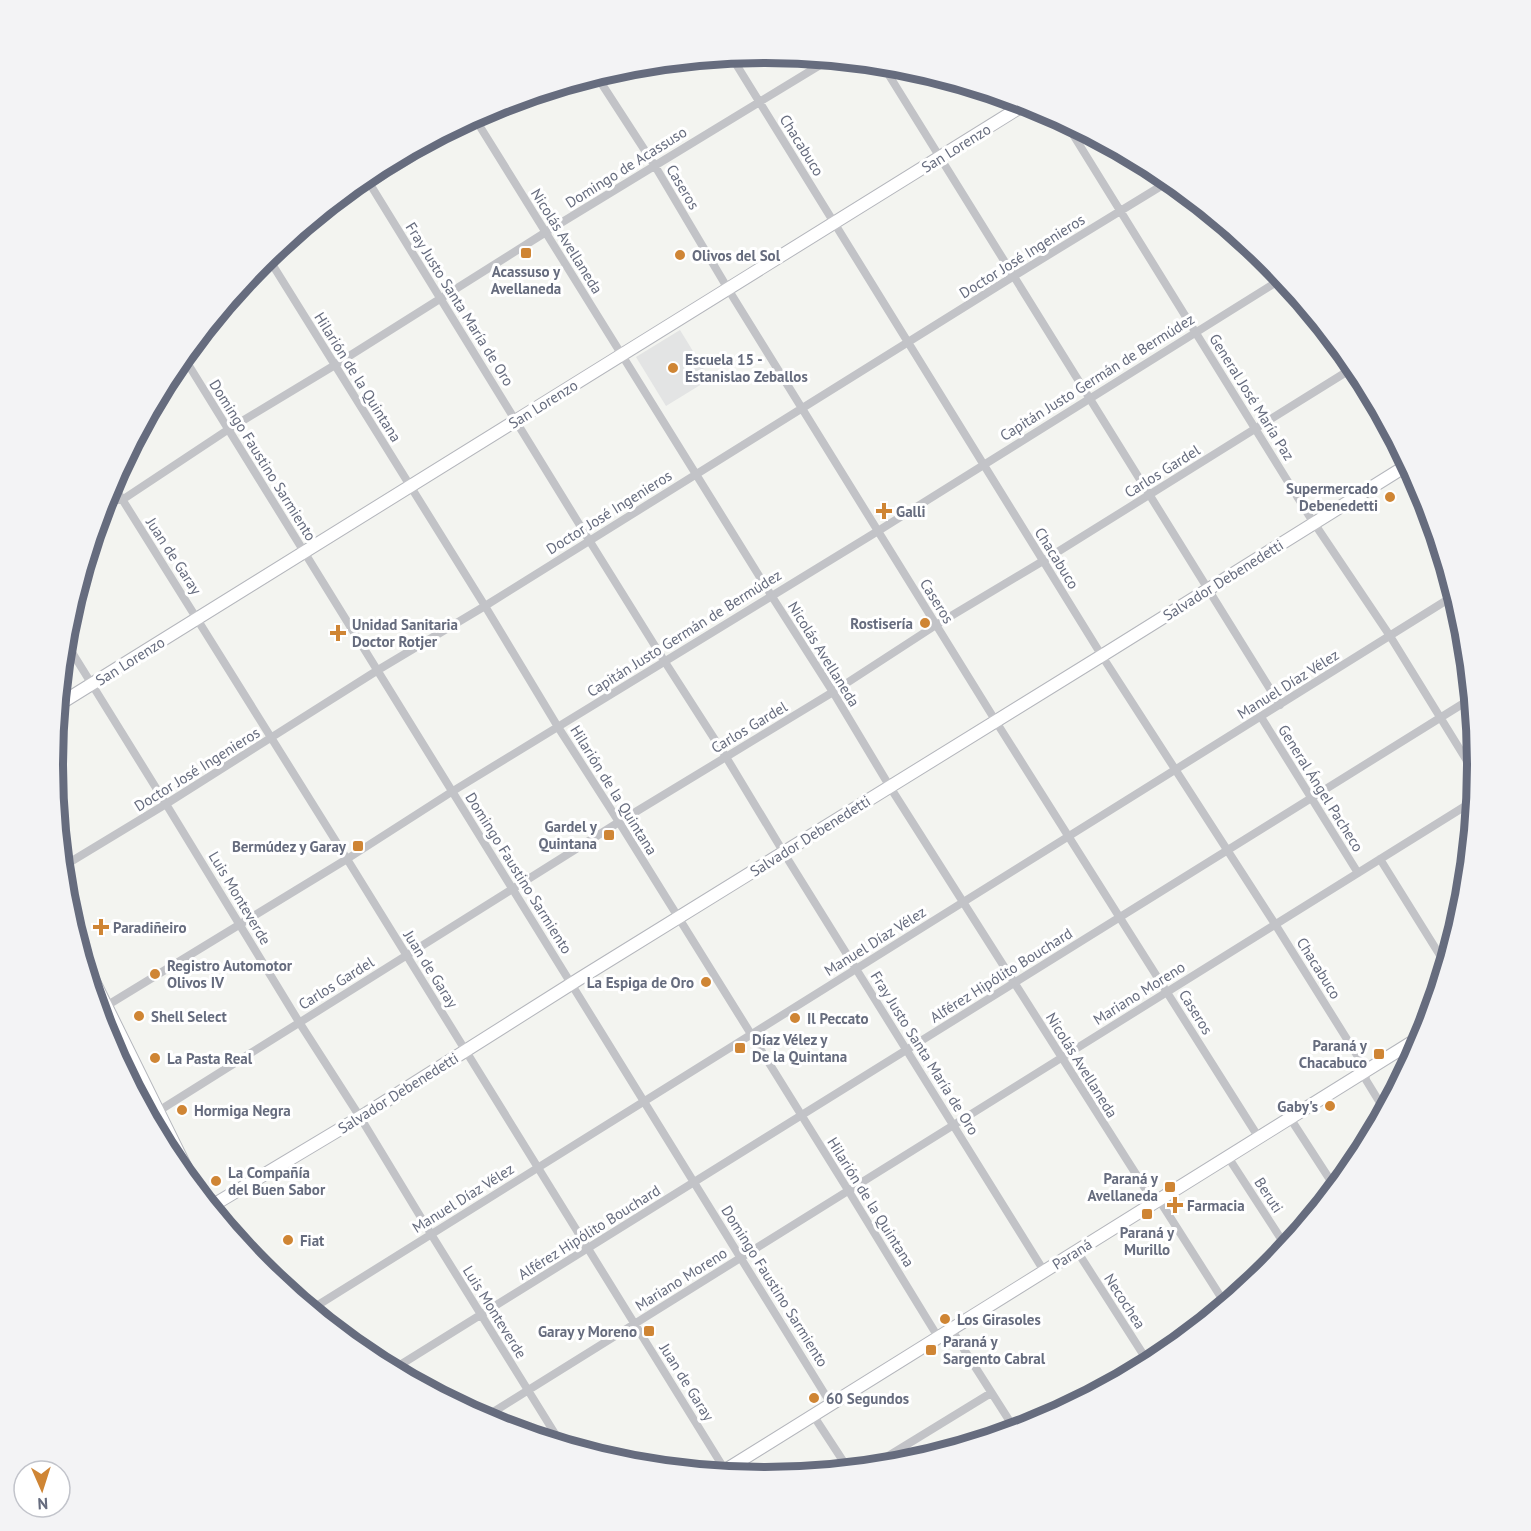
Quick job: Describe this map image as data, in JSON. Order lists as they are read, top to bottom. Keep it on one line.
{"streets":{"street":["Chacabuco","San Lorenzo","Domingo de Acassuso","Caseros","Nicolás Avellaneda","Doctor José Ingenieros","Fray Justo Santa María de Oro","Hilarión de la Quintana","Capitán Justo Germán de Bermúdez","General José María Paz","Domingo Faustino Sarmiento","Carlos Gardel","Juan de Garay","Salvador Debenedetti","Manuel Díaz Vélez","General Ángel Pacheco","Luis Monteverde","Alférez Hipólito Bouchard","Mariano Moreno","Beruti","Paraná","Necochea"]},"crossings":[["Chacabuco","San Lorenzo"],["Chacabuco","Domingo de Acassuso"],["Chacabuco","Doctor José Ingenieros"],["Chacabuco","Capitán Justo Germán de Bermúdez"],["Chacabuco","Carlos Gardel"],["Chacabuco","Salvador Debenedetti"],["Chacabuco","Manuel Díaz Vélez"],["Chacabuco","Alférez Hipólito Bouchard"],["Chacabuco","Mariano Moreno"],["Chacabuco","Paraná"],["San Lorenzo","Caseros"],["San Lorenzo","Nicolás Avellaneda"],["San Lorenzo","Fray Justo Santa María de Oro"],["San Lorenzo","Hilarión de la Quintana"],["San Lorenzo","Domingo Faustino Sarmiento"],["San Lorenzo","Juan de Garay"],["San Lorenzo","General Ángel Pacheco"],["San Lorenzo","Luis Monteverde"],["Domingo de Acassuso","Caseros"],["Domingo de Acassuso","Nicolás Avellaneda"],["Domingo de Acassuso","Fray Justo Santa María de Oro"],["Domingo de Acassuso","Hilarión de la Quintana"],["Domingo de Acassuso","Domingo Faustino Sarmiento"],["Domingo de Acassuso","Juan de Garay"],["Caseros","Doctor José Ingenieros"],["Caseros","Capitán Justo Germán de Bermúdez"],["Caseros","Carlos Gardel"],["Caseros","Salvador Debenedetti"],["Caseros","Manuel Díaz Vélez"],["Caseros","Alférez Hipólito Bouchard"],["Caseros","Mariano Moreno"],["Caseros","Paraná"],["Nicolás Avellaneda","Doctor José Ingenieros"],["Nicolás Avellaneda","Capitán Justo Germán de Bermúdez"],["Nicolás Avellaneda","Carlos Gardel"],["Nicolás Avellaneda","Salvador Debenedetti"],["Nicolás Avellaneda","Manuel Díaz Vélez"],["Nicolás Avellaneda","Alférez Hipólito Bouchard"],["Nicolás Avellaneda","Mariano Moreno"],["Nicolás Avellaneda","Paraná"],["Doctor José Ingenieros","Fray Justo Santa María de Oro"],["Doctor José Ingenieros","Hilarión de la Quintana"],["Doctor José Ingenieros","General José María Paz"],["Doctor José Ingenieros","Domingo Faustino Sarmiento"],["Doctor José Ingenieros","Juan de Garay"],["Doctor José Ingenieros","General Ángel Pacheco"],["Doctor José Ingenieros","Luis Monteverde"],["Fray Justo Santa María de Oro","Capitán Justo Germán de Bermúdez"],["Fray Justo Santa María de Oro","Carlos Gardel"],["Fray Justo Santa María de Oro","Salvador Debenedetti"],["Fray Justo Santa María de Oro","Manuel Díaz Vélez"],["Fray Justo Santa María de Oro","Alférez Hipólito Bouchard"],["Fray Justo Santa María de Oro","Mariano Moreno"],["Fray Justo Santa María de Oro","Paraná"],["Hilarión de la Quintana","Capitán Justo Germán de Bermúdez"],["Hilarión de la Quintana","Carlos Gardel"],["Hilarión de la Quintana","Salvador Debenedetti"],["Hilarión de la Quintana","Manuel Díaz Vélez"],["Hilarión de la Quintana","Alférez Hipólito Bouchard"],["Hilarión de la Quintana","Mariano Moreno"],["Hilarión de la Quintana","Paraná"],["Capitán Justo Germán de Bermúdez","General José María Paz"],["Capitán Justo Germán de Bermúdez","Domingo Faustino Sarmiento"],["Capitán Justo Germán de Bermúdez","Juan de Garay"],["Capitán Justo Germán de Bermúdez","General Ángel Pacheco"],["Capitán Justo Germán de Bermúdez","Luis Monteverde"],["General José María Paz","Carlos Gardel"],["General José María Paz","Salvador Debenedetti"],["General José María Paz","Manuel Díaz Vélez"],["General José María Paz","Alférez Hipólito Bouchard"],["Domingo Faustino Sarmiento","Carlos Gardel"],["Domingo Faustino Sarmiento","Salvador Debenedetti"],["Domingo Faustino Sarmiento","Manuel Díaz Vélez"],["Domingo Faustino Sarmiento","Alférez Hipólito Bouchard"],["Domingo Faustino Sarmiento","Mariano Moreno"],["Domingo Faustino Sarmiento","Paraná"],["Carlos Gardel","Juan de Garay"],["Carlos Gardel","General Ángel Pacheco"],["Carlos Gardel","Luis Monteverde"],["Juan de Garay","Salvador Debenedetti"],["Juan de Garay","Manuel Díaz Vélez"],["Juan de Garay","Alférez Hipólito Bouchard"],["Juan de Garay","Mariano Moreno"],["Salvador Debenedetti","General Ángel Pacheco"],["Salvador Debenedetti","Luis Monteverde"],["Manuel Díaz Vélez","General Ángel Pacheco"],["Manuel Díaz Vélez","Luis Monteverde"],["General Ángel Pacheco","Alférez Hipólito Bouchard"],["General Ángel Pacheco","Mariano Moreno"],["Luis Monteverde","Alférez Hipólito Bouchard"],["Luis Monteverde","Mariano Moreno"],["Beruti","Paraná"],["Paraná","Necochea"]],"places":{"transit":["Acassuso y Avellaneda","Gardel y Quintana","Bermúdez y Garay","Díaz Vélez y De la Quintana","Paraná y Chacabuco","Paraná y Avellaneda","Paraná y Murillo","Garay y Moreno","Paraná y Sargento Cabral"],"other":["Olivos del Sol","Escuela 15 - Estanislao Zeballos","Supermercado Debenedetti","Rostisería","Registro Automotor Olivos IV","La Espiga de Oro","Shell Select","Il Peccato","La Pasta Real","Gaby's","Hormiga Negra","La Compañía del Buen Sabor","Fiat","Los Girasoles","60 Segundos"],"health":["Galli","Unidad Sanitaria Doctor Rotjer","Paradiñeiro","Farmacia"]},"north":"bottom"}
